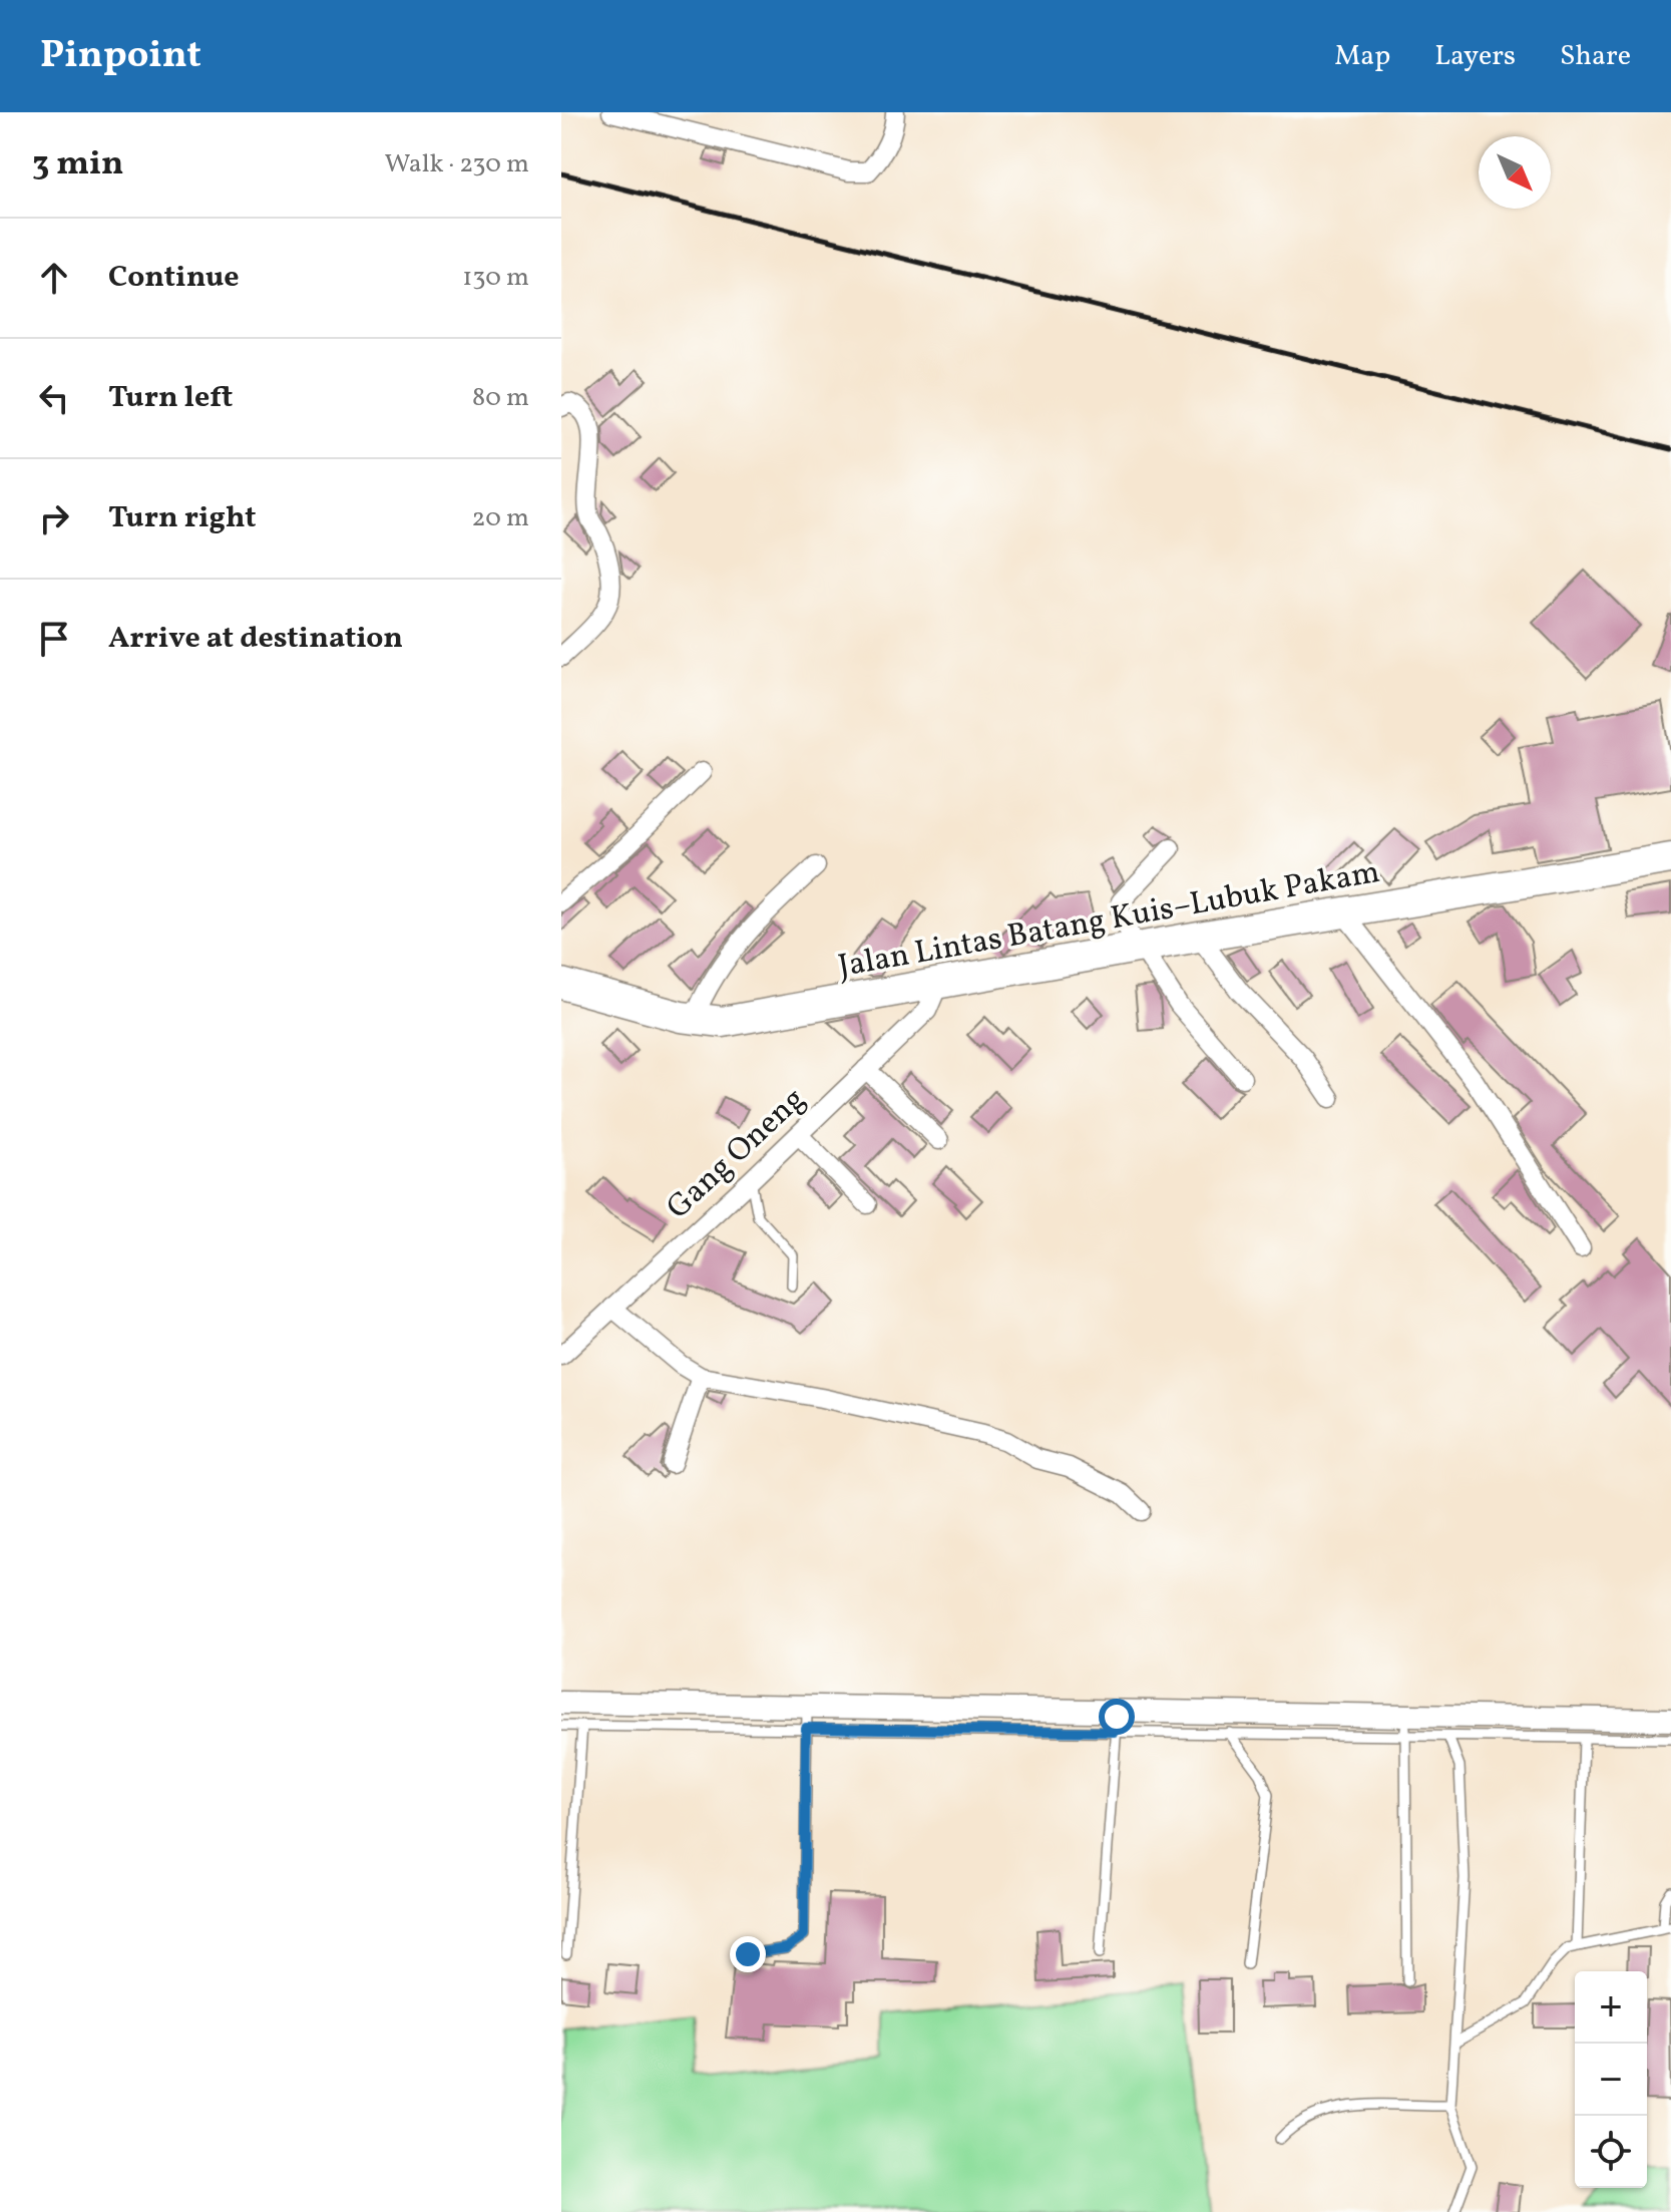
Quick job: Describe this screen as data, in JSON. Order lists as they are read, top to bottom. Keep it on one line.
{"streets":{"highway":["Jalan Lintas Batang Kuis–Lubuk Pakam"],"street":["Gang Oneng"]},"crossings":[["Jalan Lintas Batang Kuis–Lubuk Pakam","Gang Oneng"]],"north":"bottom right","page":{"header":"Pinpoint","nav":["Map","Layers","Share"],"heading":["3 min","Walk · 230 m"],"list":[["Continue","130 m"],["Turn left","80 m"],["Turn right","20 m"],"Arrive at destination"],"map_buttons":["+","−"]}}
